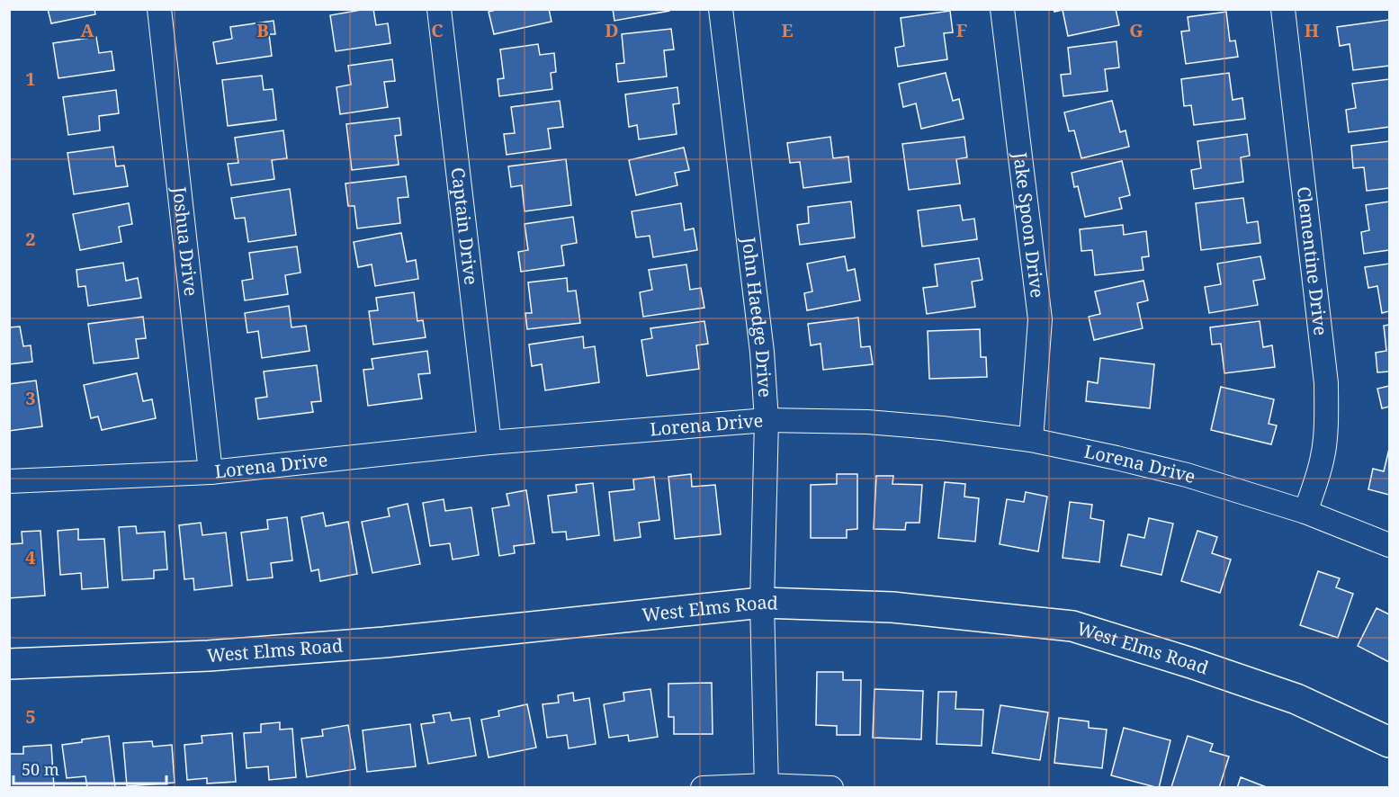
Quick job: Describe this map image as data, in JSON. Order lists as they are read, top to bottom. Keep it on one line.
{"streets":{"main road":["West Elms Road"],"street":["Jake Spoon Drive","Captain Drive","Joshua Drive","Clementine Drive","John Haedge Drive","Lorena Drive"]},"crossings":[["Jake Spoon Drive","Lorena Drive"],["Captain Drive","Lorena Drive"],["Joshua Drive","Lorena Drive"],["Clementine Drive","Lorena Drive"],["John Haedge Drive","Lorena Drive"],["John Haedge Drive","West Elms Road"]],"scale_bar":"50 m","grid":{"columns":["A","B","C","D","E","F","G","H"],"rows":["1","2","3","4","5"]}}
